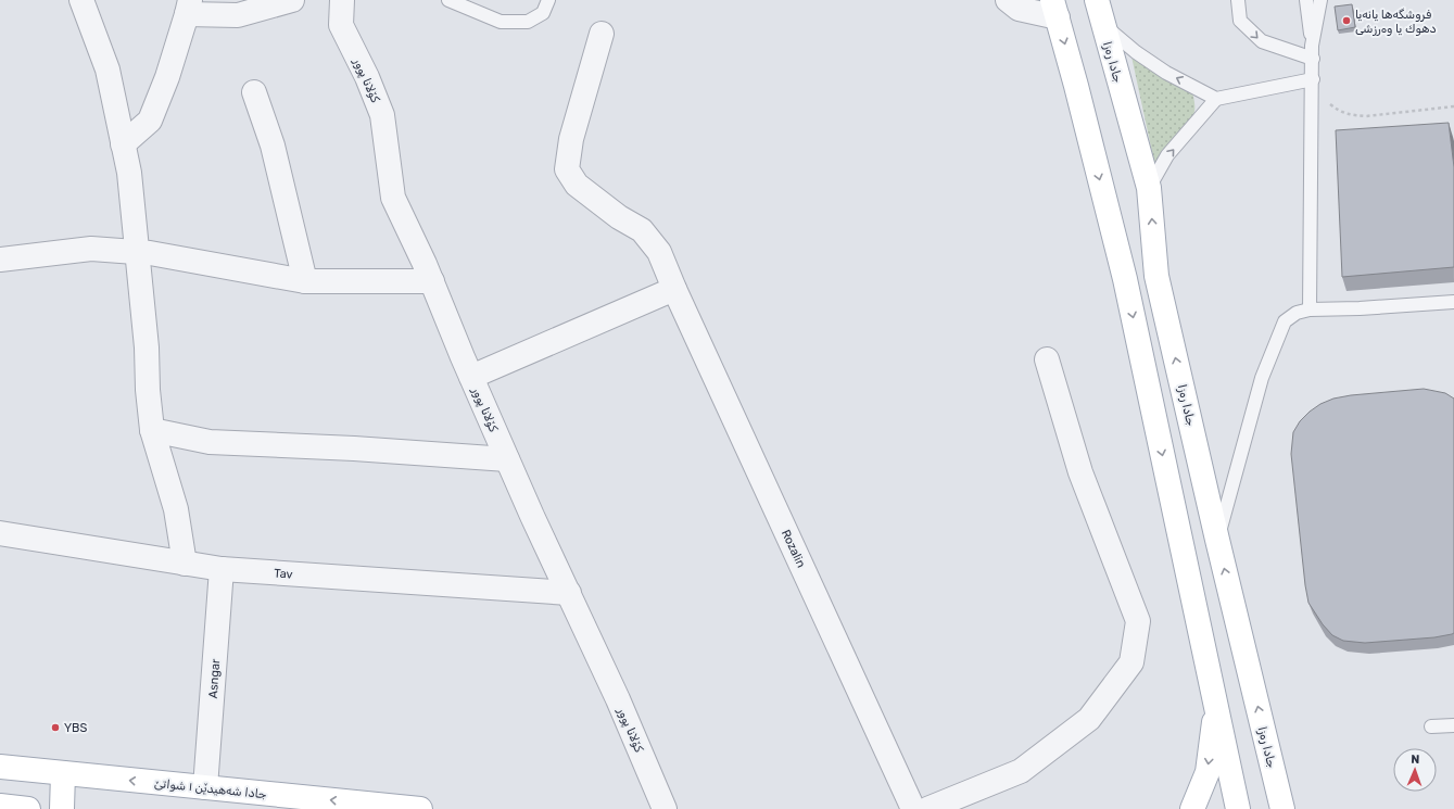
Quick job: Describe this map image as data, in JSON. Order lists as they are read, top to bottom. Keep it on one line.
{"streets":{"main road":["جادا ره‌زا","جادا شەهیدێن ١ شواتێ"],"street":["کۆلانا پوور","Rozalin","Tav","Asngar"]},"crossings":[["کۆلانا پوور","Tav"],["Tav","Asngar"],["Asngar","جادا شەهیدێن ١ شواتێ"]],"one_way":["جادا شەهیدێن ١ شواتێ"],"places":["فروشگه‌ها یانه‌یا دهوك یا وه‌رزشی","YBS"],"north":"top"}
